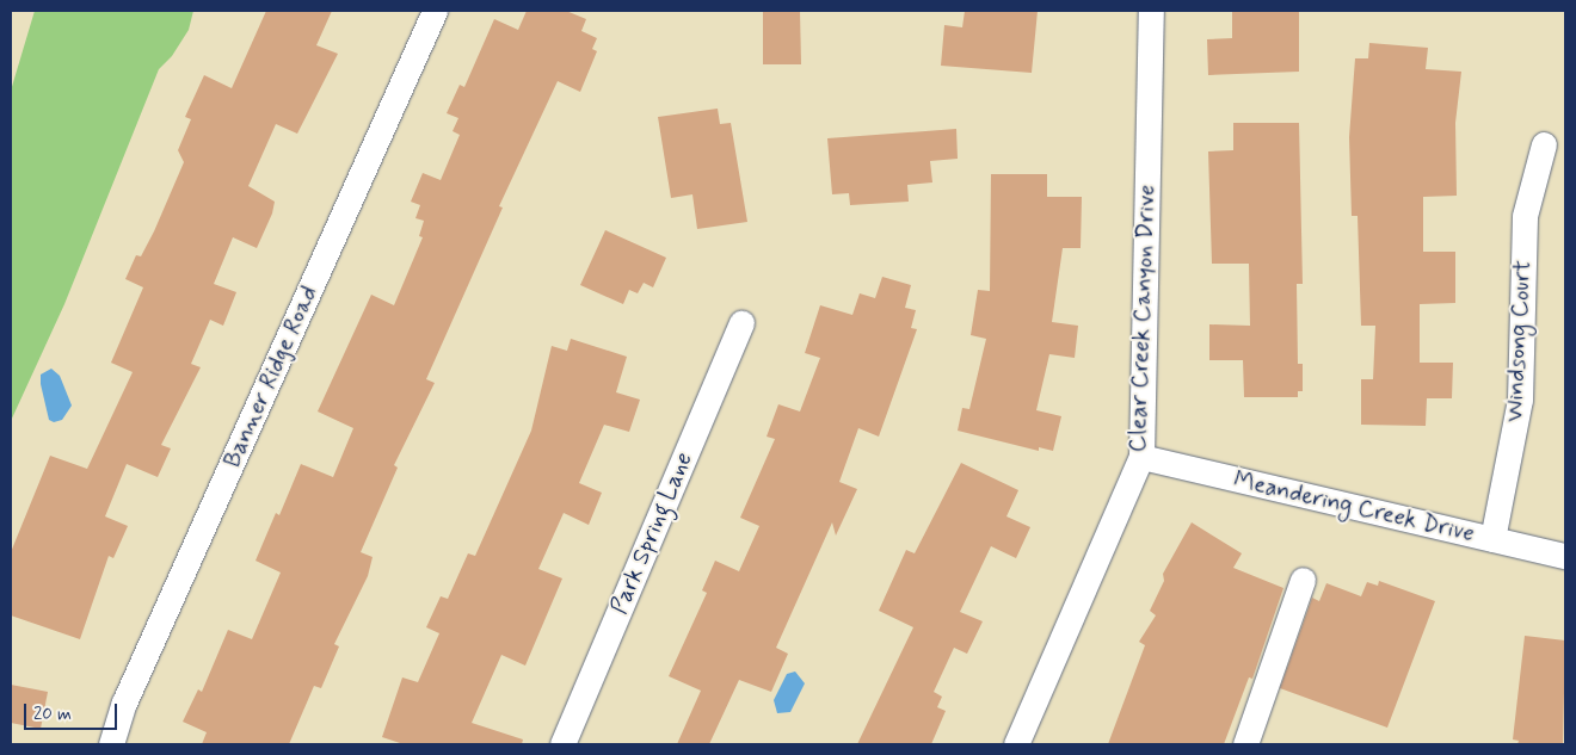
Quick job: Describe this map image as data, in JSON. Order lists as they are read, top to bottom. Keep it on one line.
{"streets":{"street":["Clear Creek Canyon Drive","Windsong Court","Banner Ridge Road","Meandering Creek Drive","Park Spring Lane"]},"crossings":[["Clear Creek Canyon Drive","Meandering Creek Drive"],["Windsong Court","Meandering Creek Drive"]],"scale_bar":"20 m"}
